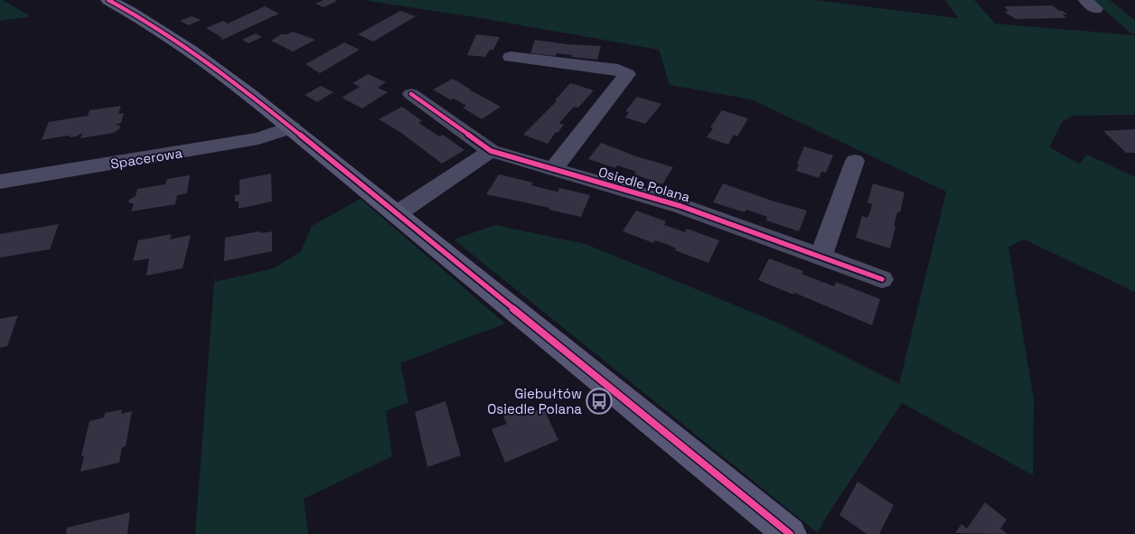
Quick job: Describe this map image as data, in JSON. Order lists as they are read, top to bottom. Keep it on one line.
{"streets":{"street":["Spacerowa","Osiedle Polana"]},"places":{"bus stop":["Giebułtów Osiedle Polana"]}}
